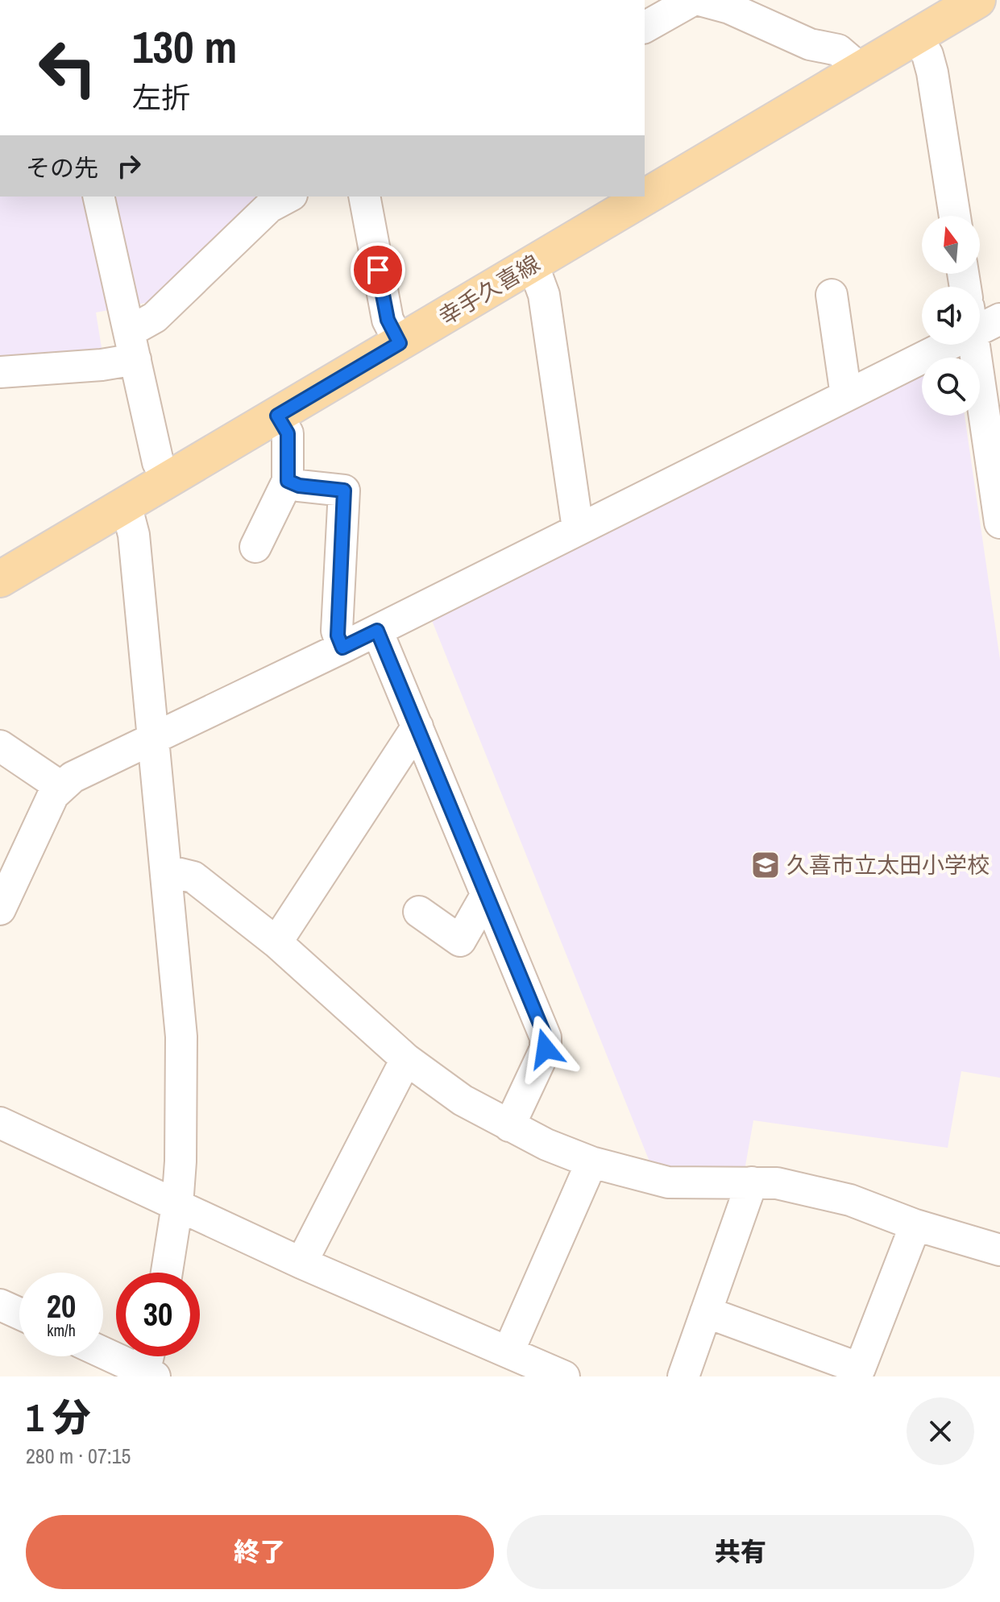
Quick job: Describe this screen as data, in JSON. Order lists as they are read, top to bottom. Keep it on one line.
{"streets":{"main road":["幸手久喜線"]},"places":{"school or university":["久喜市立太田小学校"]},"north":"top","page":{"turn":["130 m","左折"],"then":"その先","speed":"20 km/h","limit":"30","heading":["1 分","280 m · 07:15"],"buttons":["終了","共有"]}}
